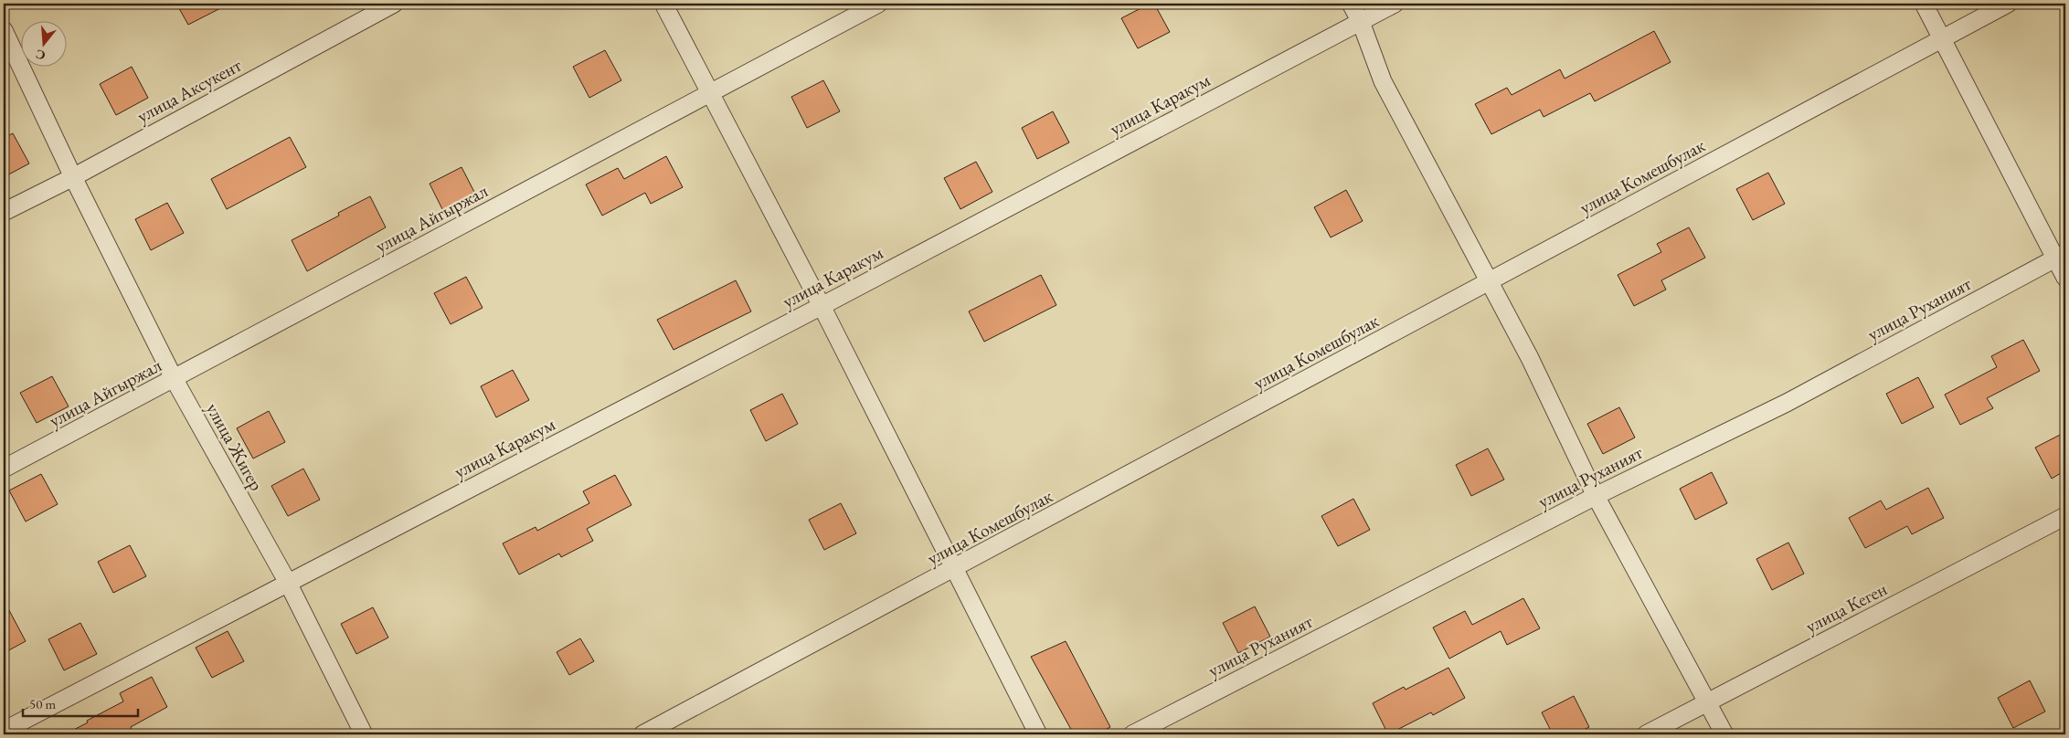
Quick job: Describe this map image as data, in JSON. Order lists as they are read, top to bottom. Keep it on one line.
{"streets":{"street":["улица Аксукент","улица Каракум","улица Комешбулак","улица Айгыржал","улица Руханият","улица Жигер","улица Кеген"]},"crossings":[["улица Аксукент","улица Жигер"],["улица Каракум","улица Жигер"],["улица Айгыржал","улица Жигер"]],"scale_bar":"50 m","north":"bottom"}
